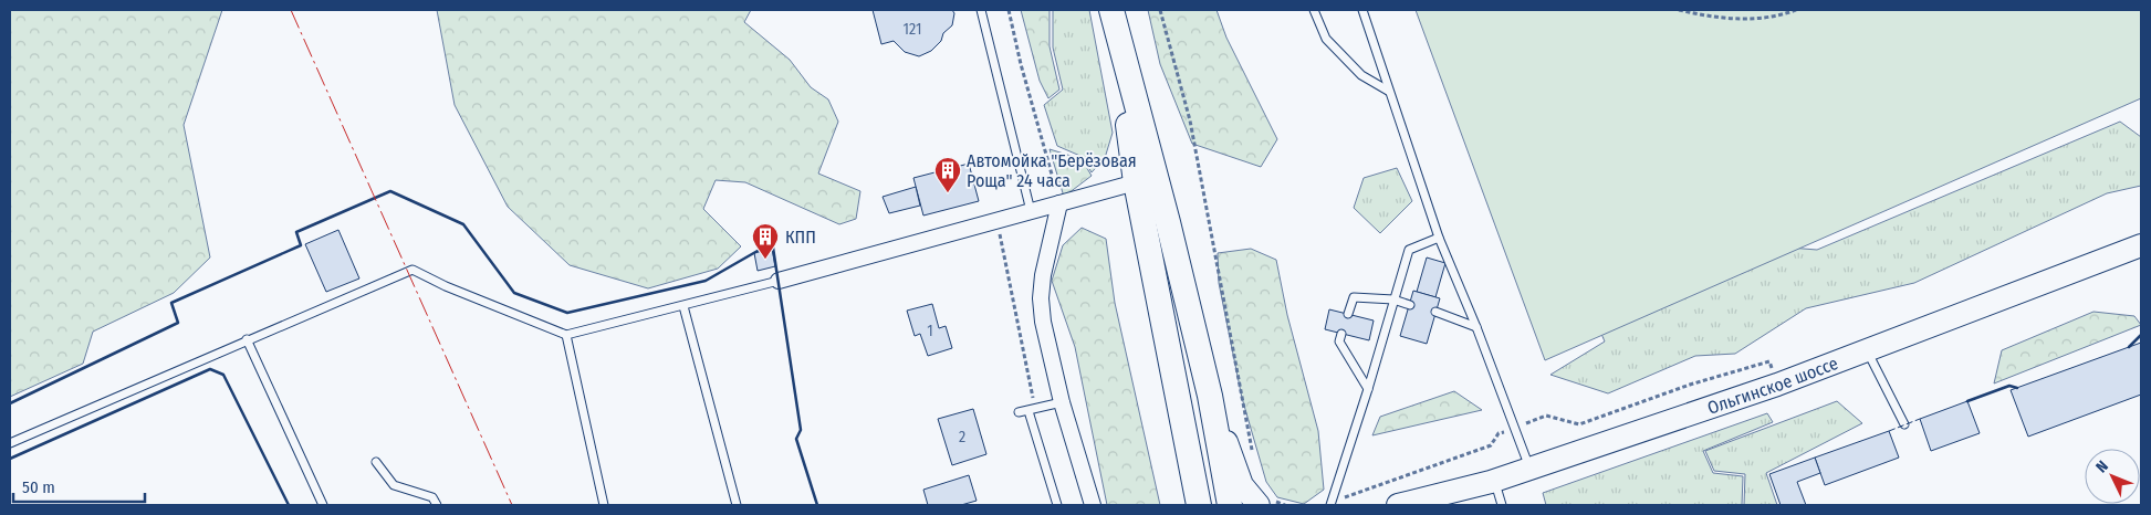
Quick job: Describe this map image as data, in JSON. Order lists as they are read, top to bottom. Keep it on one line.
{"streets":{"main road":["Ольгинское шоссе"]},"places":{"building":["Автомойка \"Берёзовая Роща\" 24 часа","КПП"]},"house_numbers":["121","1","2"],"scale_bar":"50 m","north":"top left"}
